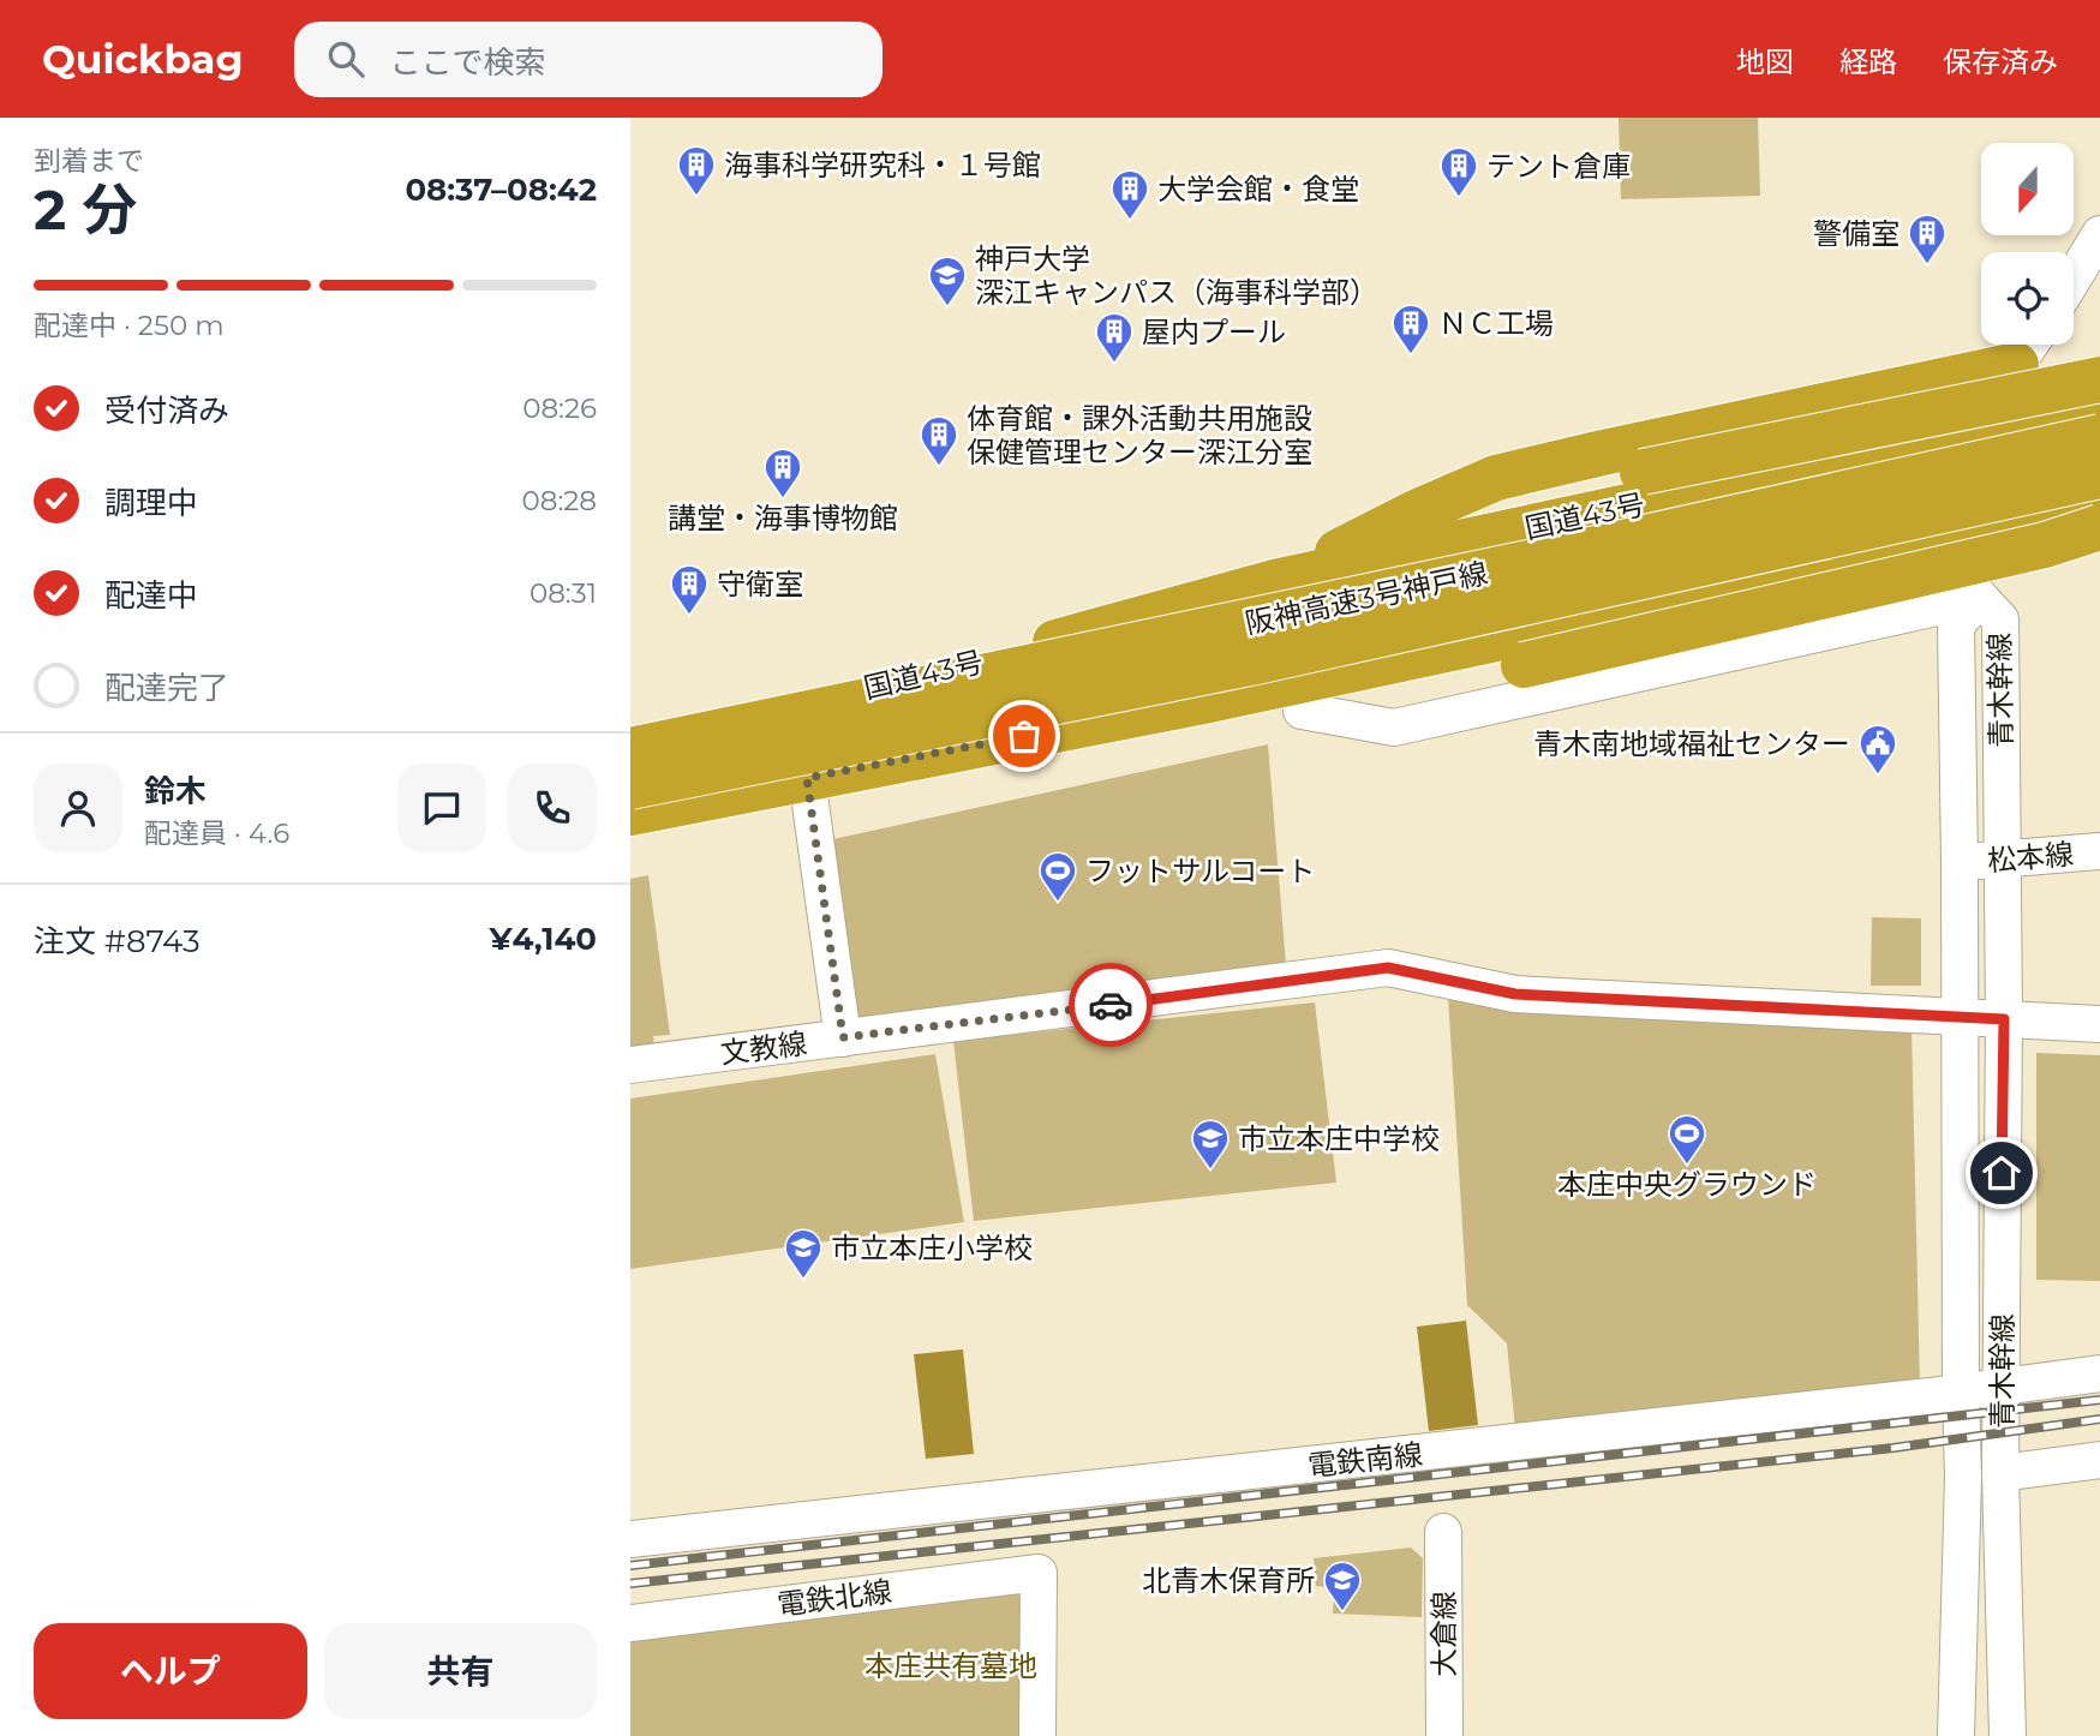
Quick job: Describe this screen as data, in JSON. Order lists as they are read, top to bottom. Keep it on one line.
{"streets":{"highway":["国道43号","阪神高速3号神戸線"],"street":["青木幹線","松本線","文教線","電鉄南線","電鉄北線","大倉線"]},"crossings":[["青木幹線","松本線"],["青木幹線","文教線"],["青木幹線","電鉄南線"]],"parks":["本庄共有墓地"],"places":{"building":["海事科学研究科・１号館","テント倉庫","大学会館・食堂","警備室","ＮＣ工場","屋内プール","体育館・課外活動共用施設 保健管理センター深江分室","講堂・海事博物館","守衛室"],"school or university":["神戸大学 深江キャンパス（海事科学部）","市立本庄中学校","市立本庄小学校","北青木保育所"],"public building":["青木南地域福祉センター"],"sports":["フットサルコート","本庄中央グラウンド"]},"north":"bottom","page":{"header":"Quickbag","search":"ここで検索","nav":["地図","経路","保存済み"],"heading":["2 分","到着まで","08:37–08:42"],"panel":["鈴木","配達員 · 4.6","注文 #8743","¥4,140"],"bar":"配達中 · 250 m","list":[["受付済み","08:26"],["調理中","08:28"],["配達中","08:31"],"配達完了"],"buttons":["ヘルプ","共有"]}}
